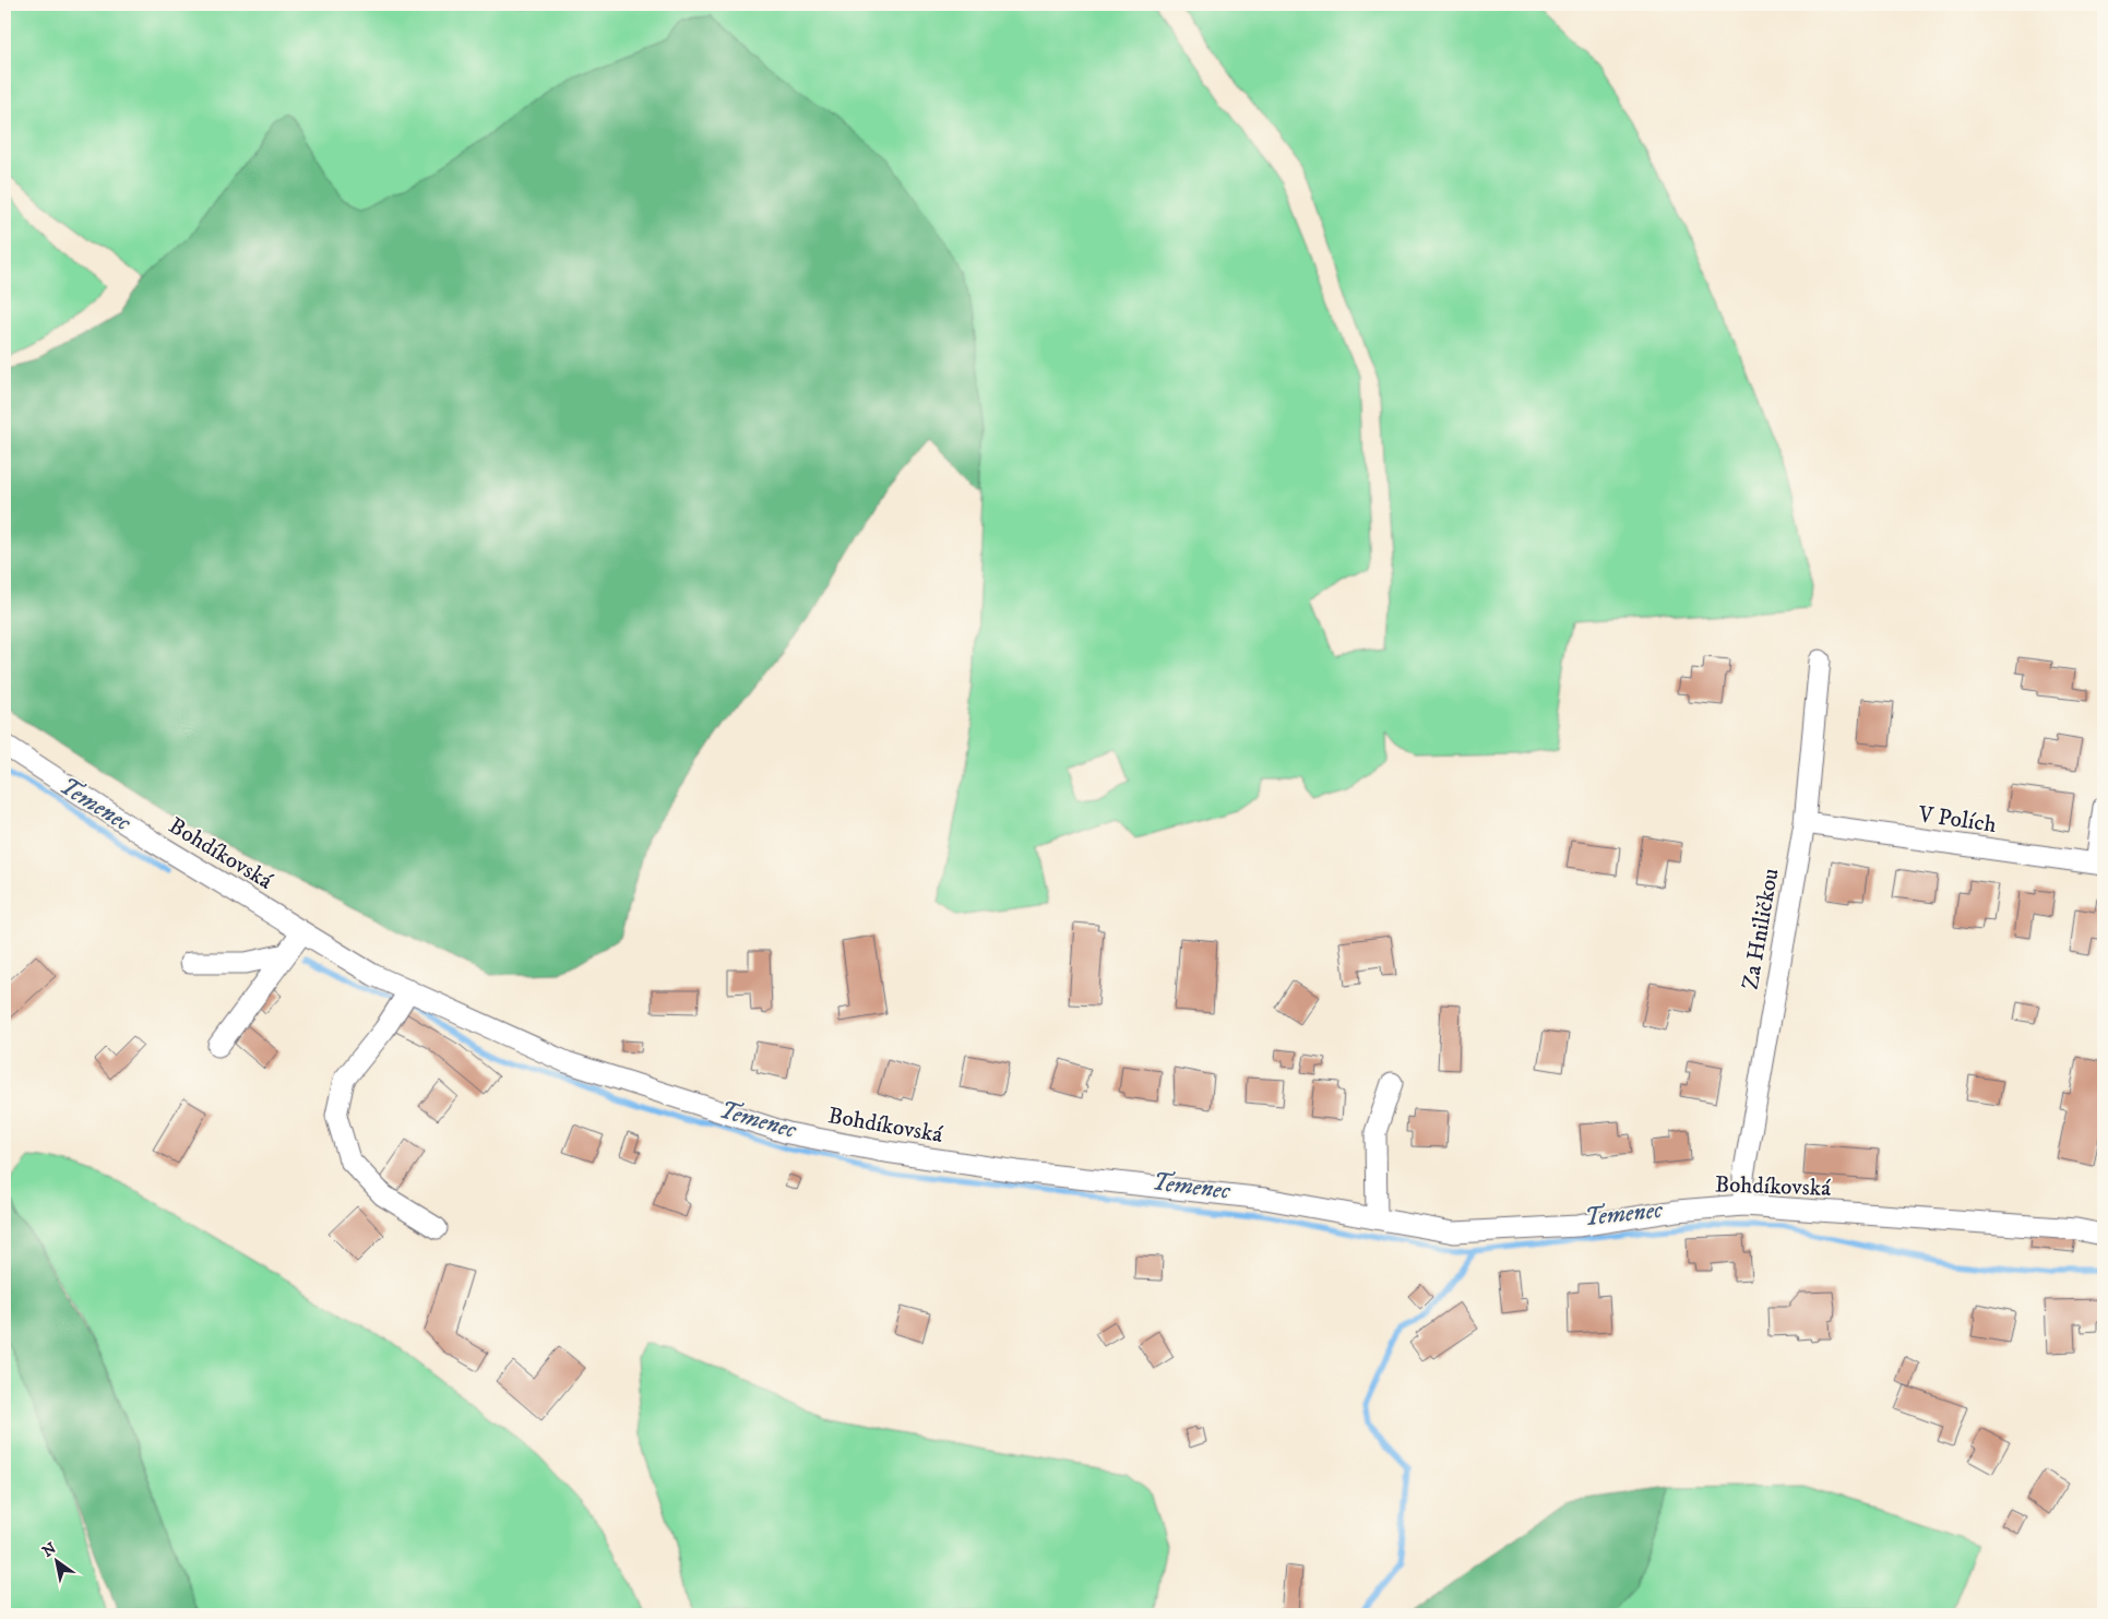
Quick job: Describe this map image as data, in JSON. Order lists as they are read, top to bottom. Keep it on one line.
{"streets":{"street":["V Polích","Bohdíkovská","Za Hniličkou"]},"crossings":[["V Polích","Za Hniličkou"],["Bohdíkovská","Za Hniličkou"]],"water":["Temenec"],"north":"top left"}
